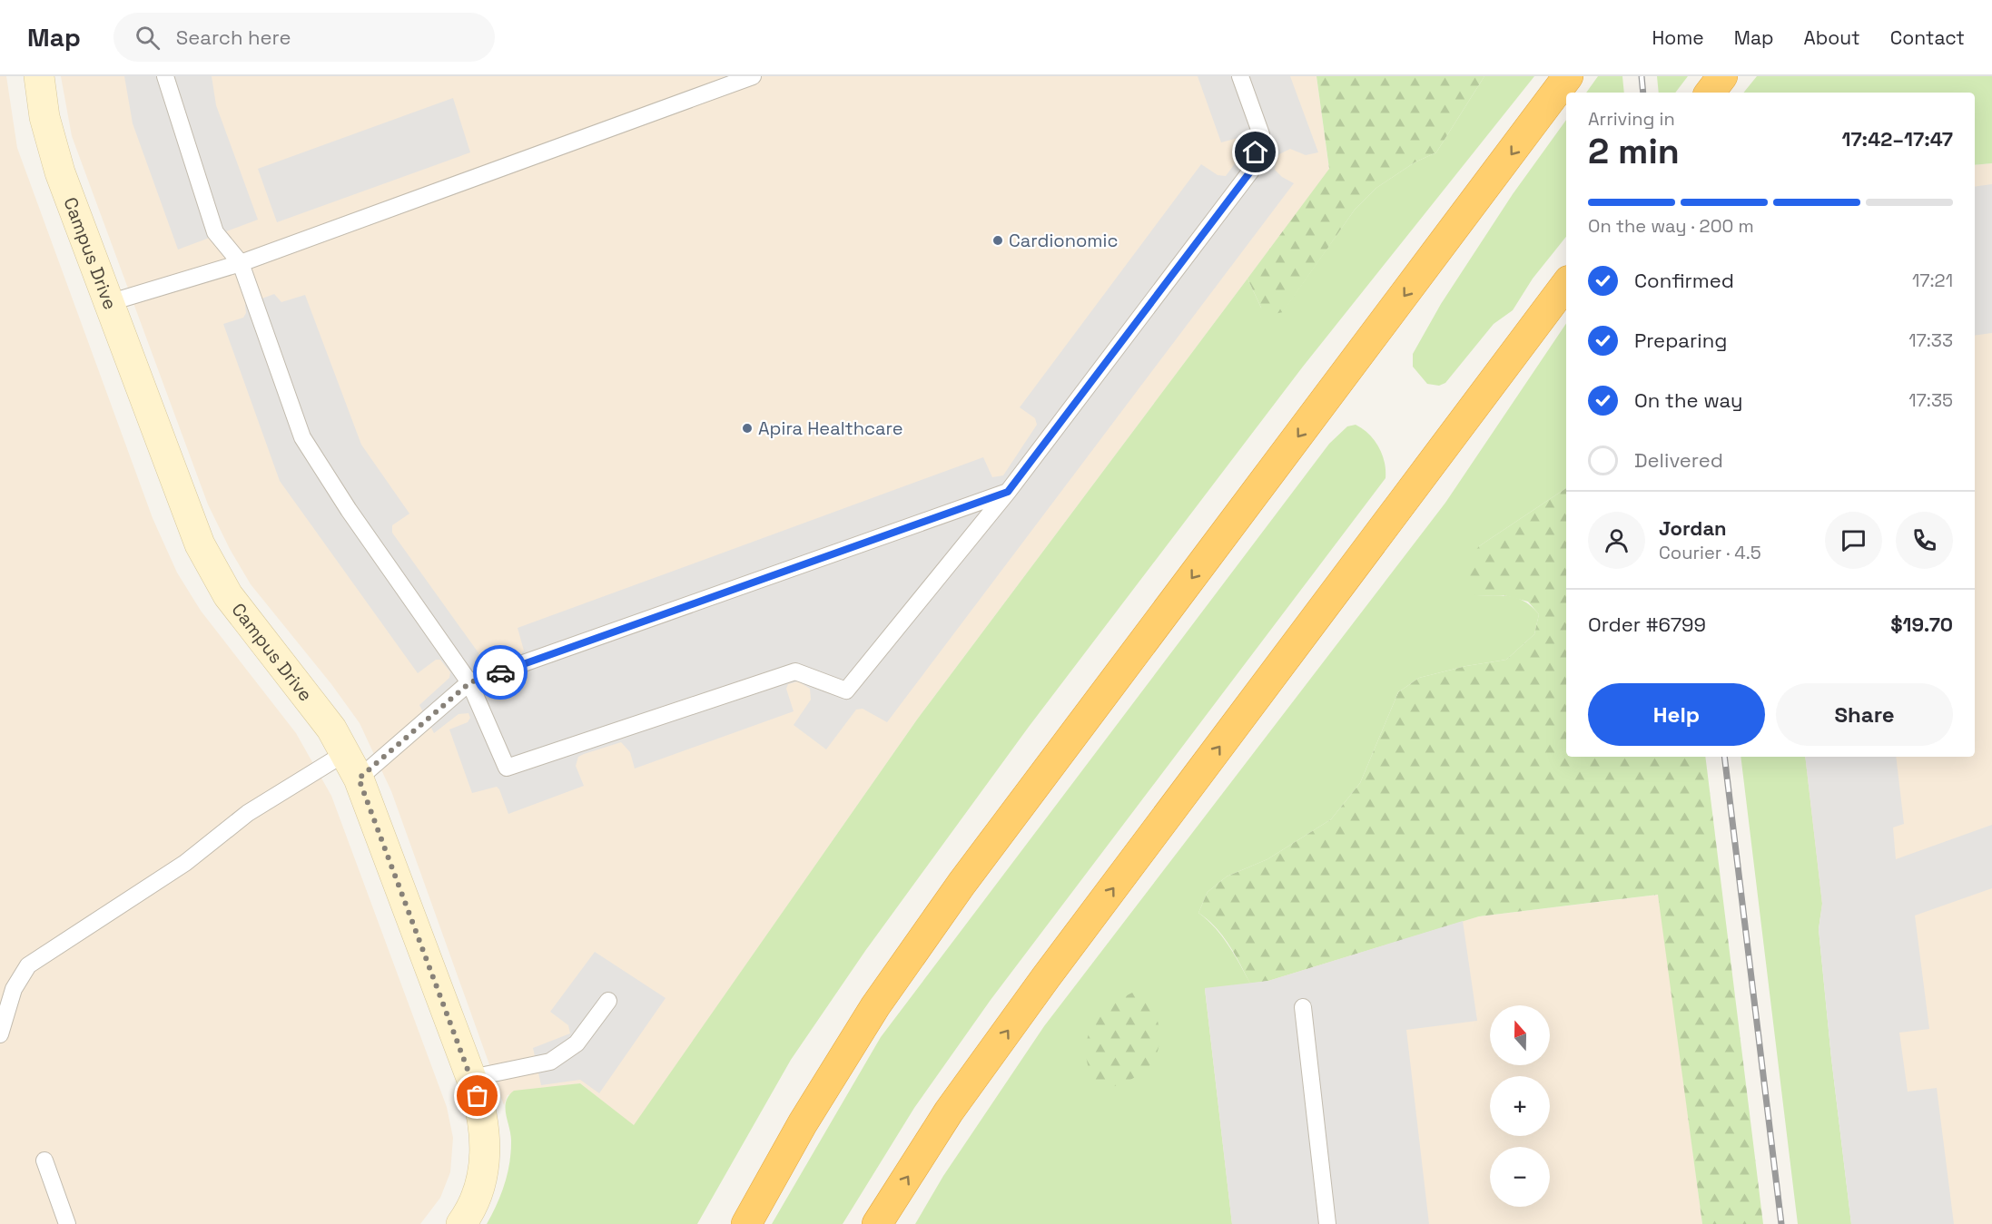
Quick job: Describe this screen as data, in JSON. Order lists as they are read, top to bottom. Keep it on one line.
{"streets":{"street":["Campus Drive"]},"places":["Cardionomic","Apira Healthcare"],"north":"top","page":{"header":"Map","search":"Search here","nav":["Home","Map","About","Contact"],"heading":["2 min","Arriving in","17:42–17:47"],"panel":["Jordan","Courier · 4.5","Order #6799","$19.70"],"bar":"On the way · 200 m","list":[["Confirmed","17:21"],["Preparing","17:33"],["On the way","17:35"],"Delivered"],"buttons":["Help","Share"],"map_buttons":["+","−"]}}
